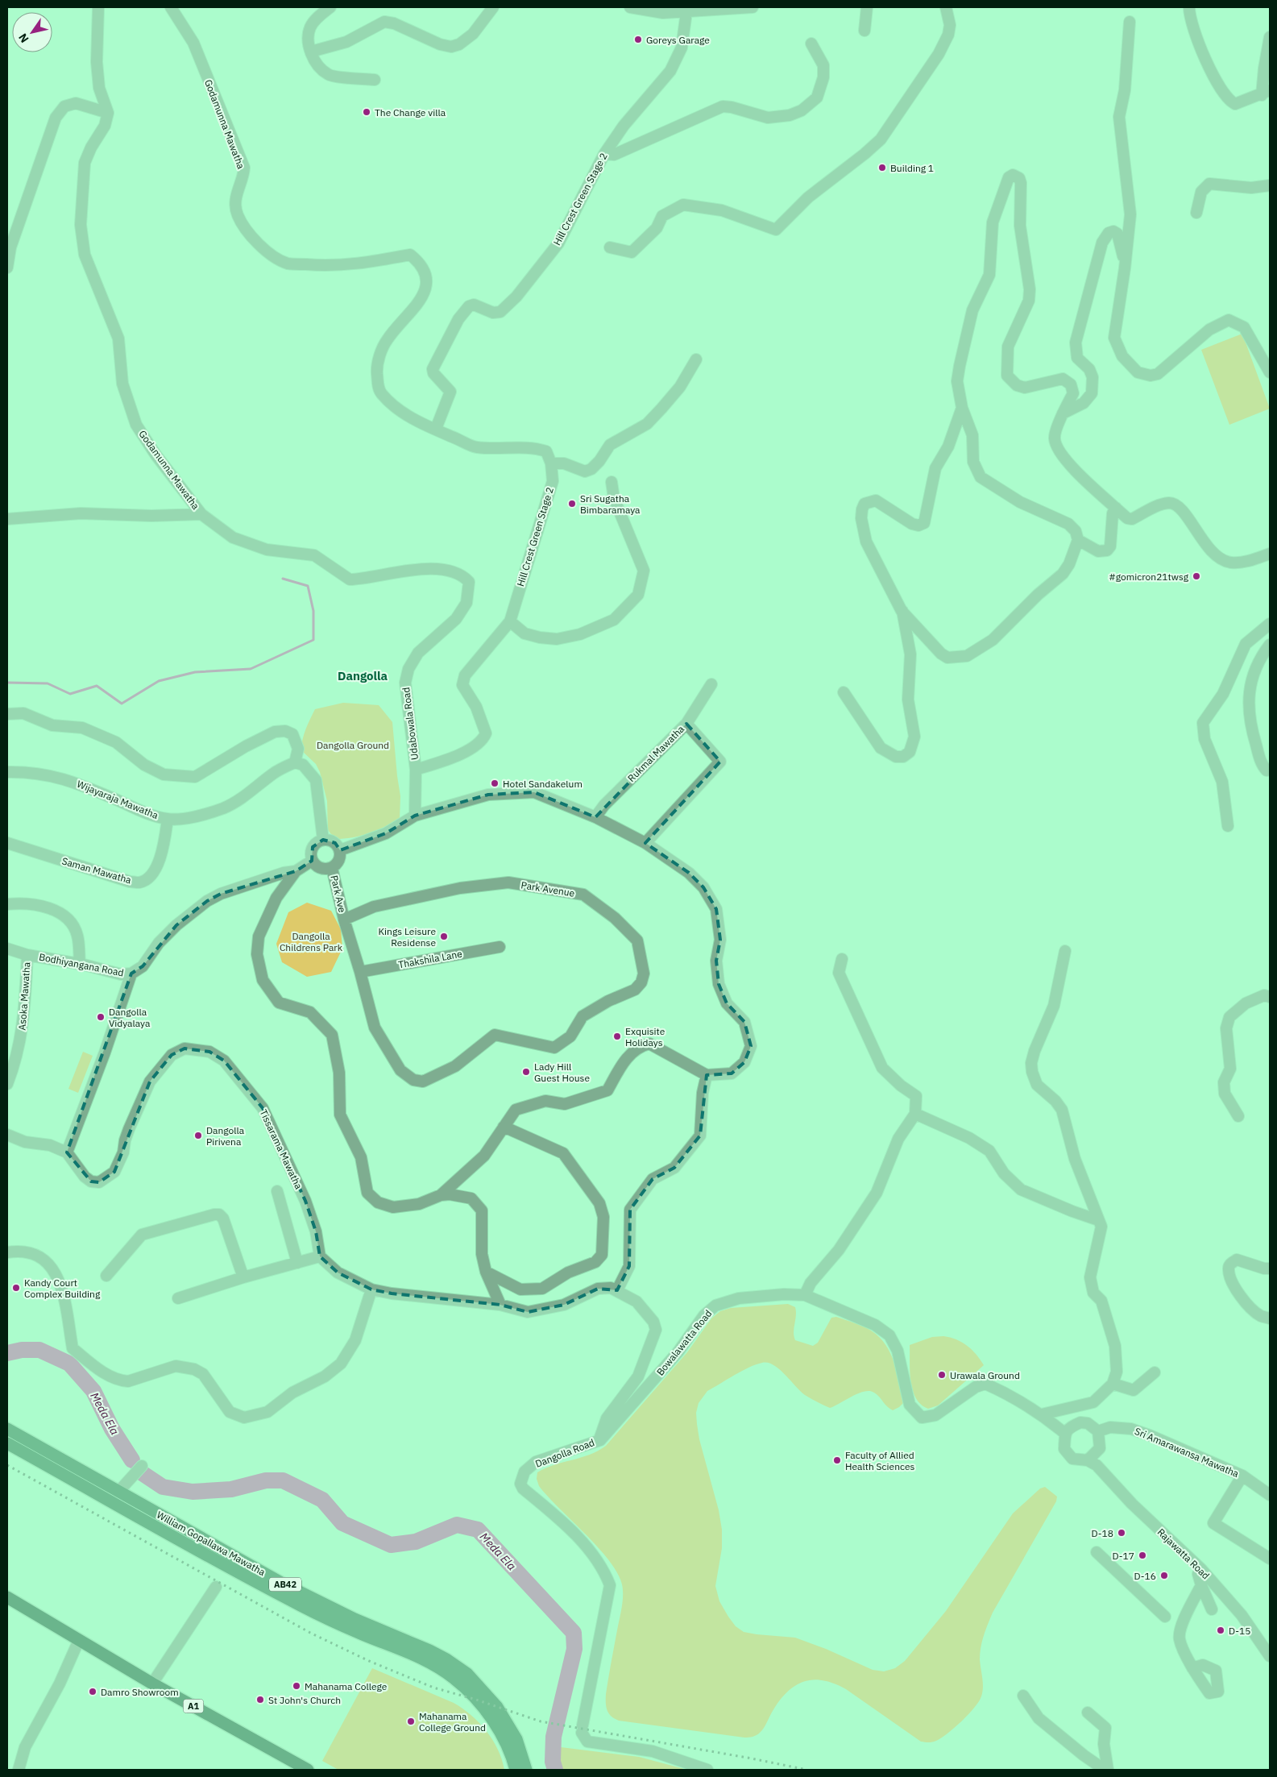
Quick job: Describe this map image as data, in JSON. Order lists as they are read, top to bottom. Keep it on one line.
{"streets":{"highway":["A1"],"main road":["William Gopallawa Mawatha","AB42"],"street":["Godamunna Mawatha","Hill Crest Green Stage 2","Udabowala Road","Rukmal Mawatha","Wijayaraja Mawatha","Saman Mawatha","Park Avenue","Park Ave","Thakshila Lane","Bodhiyangana Road","Asoka Mawatha","Tissarama Mawatha","Bowalawatta Road","Sri Amarawansa Mawatha","Dangolla Road","Rajawatta Road"]},"crossings":[["Godamunna Mawatha","Hill Crest Green Stage 2"],["Godamunna Mawatha","Udabowala Road"],["Hill Crest Green Stage 2","Udabowala Road"],["Wijayaraja Mawatha","Saman Mawatha"],["Park Avenue","Park Ave"],["Park Avenue","Thakshila Lane"],["Park Ave","Bodhiyangana Road"],["Bodhiyangana Road","Asoka Mawatha"],["Bowalawatta Road","Sri Amarawansa Mawatha"],["Bowalawatta Road","Dangolla Road"],["Bowalawatta Road","Rajawatta Road"],["Sri Amarawansa Mawatha","Rajawatta Road"]],"districts":["Dangolla"],"water":["Meda Ela"],"parks":["Dangolla Ground","Dangolla Childrens Park"],"places":["Goreys Garage","The Change villa","Building 1","Sri Sugatha Bimbaramaya","#gomicron21twsg","Hotel Sandakelum","Kings Leisure Residense","Dangolla Vidyalaya","Exquisite Holidays","Lady Hill Guest House","Dangolla Pirivena","Kandy Court Complex Building","Urawala Ground","Faculty of Allied Health Sciences","D-18","D-17","D-16","D-15","Mahanama College","Damro Showroom","St John's Church","Mahanama College Ground"],"north":"bottom left"}
